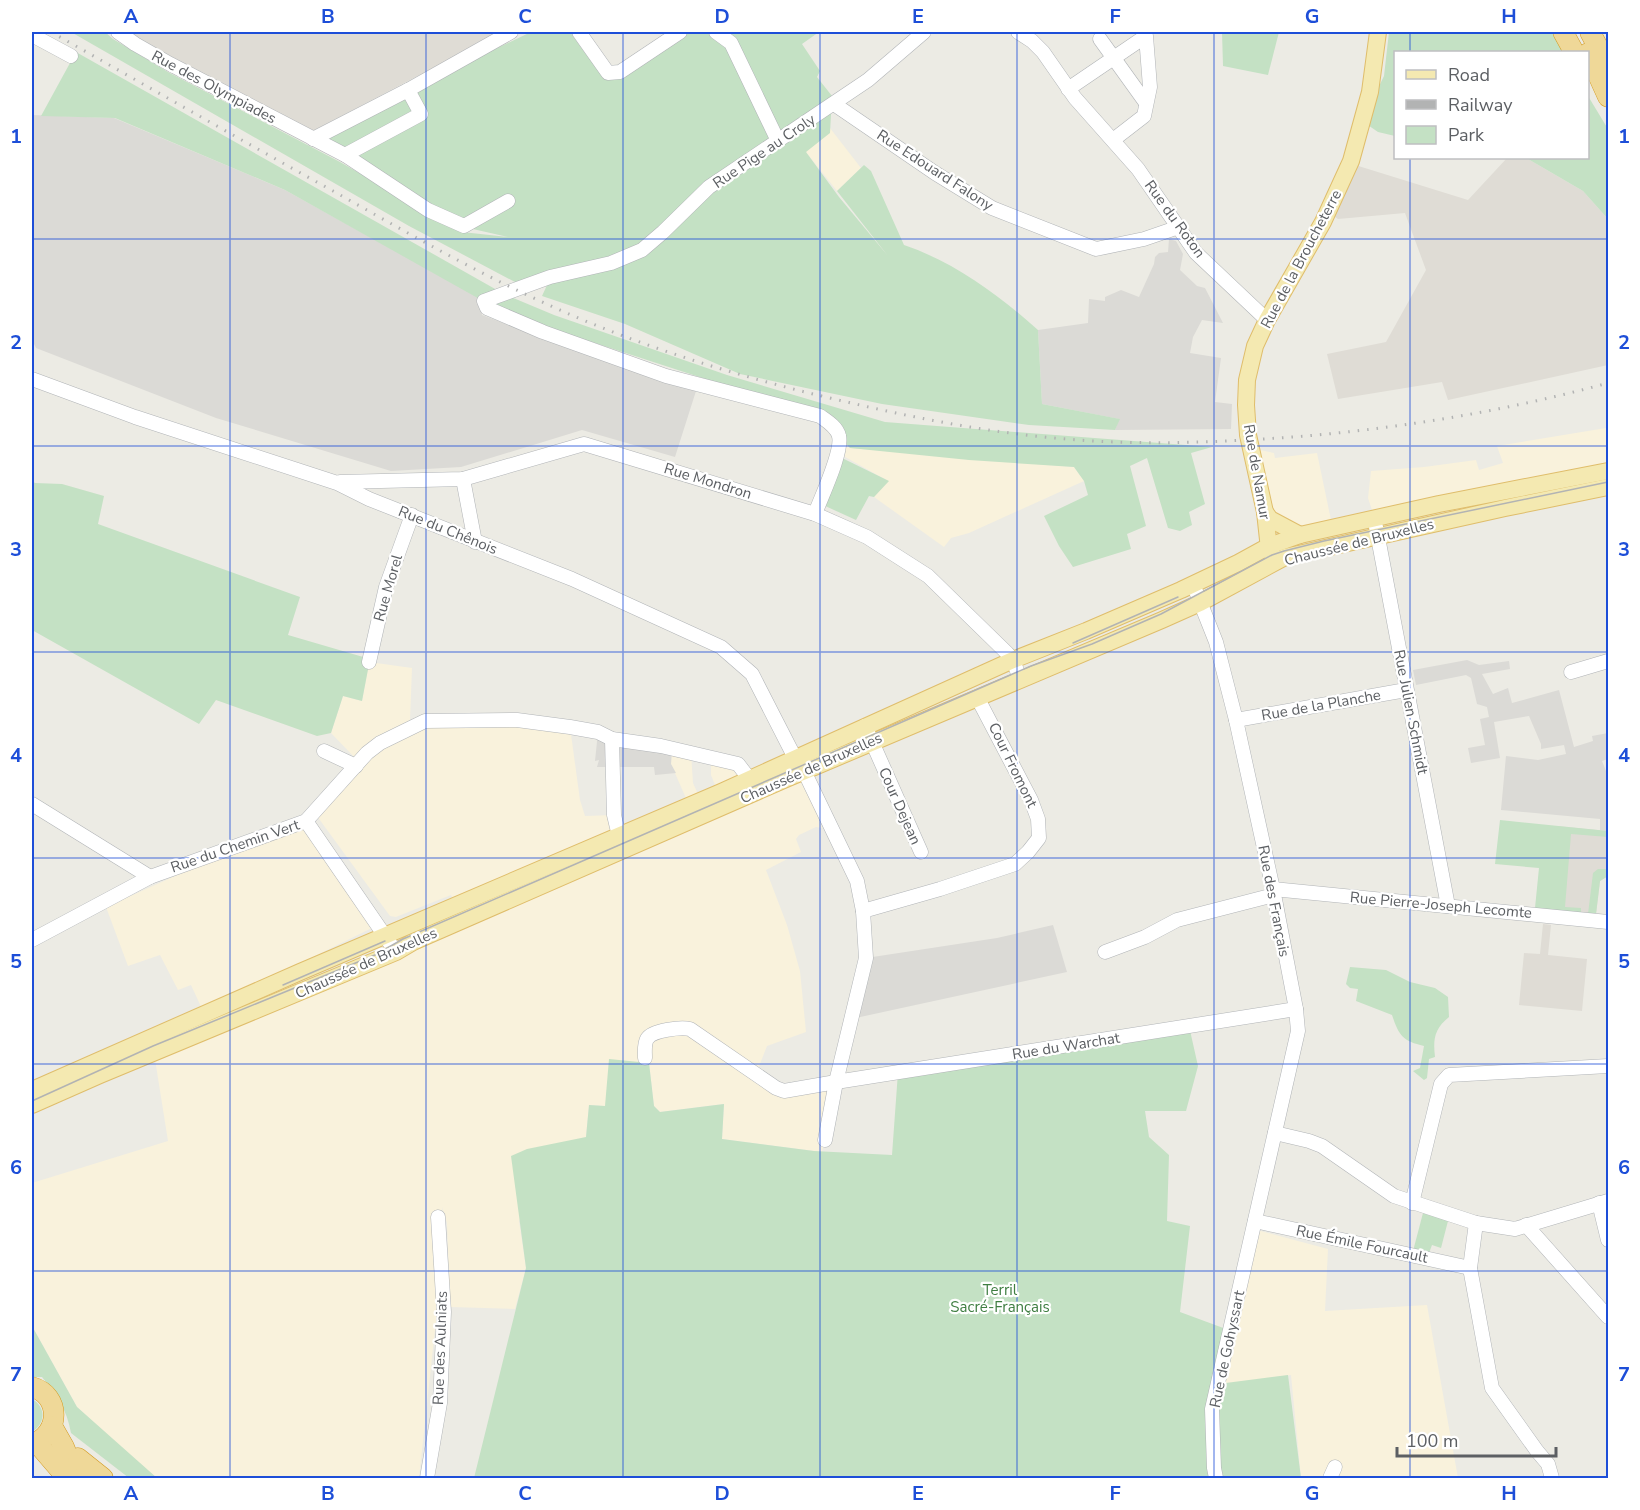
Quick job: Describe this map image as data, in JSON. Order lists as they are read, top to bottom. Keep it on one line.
{"streets":{"main road":["Rue de la Broucheterre","Rue de Namur","Chaussée de Bruxelles"],"street":["Rue des Olympiades","Rue Pige au Croly","Rue Edouard Falony","Rue du Roton","Rue Mondron","Rue du Chênois","Rue Morel","Rue de la Planche","Rue Julien Schmidt","Cour Fromont","Cour Dejean","Rue du Chemin Vert","Rue des Français","Rue Pierre-Joseph Lecomte","Rue du Warchat","Rue Émile Fourcault","Rue des Aulniats","Rue de Gohyssart"]},"crossings":[["Rue Pige au Croly","Rue Edouard Falony"],["Rue Pige au Croly","Rue Mondron"],["Rue Edouard Falony","Rue du Roton"],["Rue du Roton","Rue de la Broucheterre"],["Rue de la Broucheterre","Rue de Namur"],["Rue de Namur","Chaussée de Bruxelles"],["Rue Mondron","Rue du Chênois"],["Rue Mondron","Chaussée de Bruxelles"],["Rue du Chênois","Chaussée de Bruxelles"],["Rue du Chênois","Rue Morel"],["Chaussée de Bruxelles","Rue Julien Schmidt"],["Chaussée de Bruxelles","Cour Fromont"],["Chaussée de Bruxelles","Cour Dejean"],["Chaussée de Bruxelles","Rue du Chemin Vert"],["Chaussée de Bruxelles","Rue des Français"],["Rue de la Planche","Rue Julien Schmidt"],["Rue de la Planche","Rue des Français"],["Rue Julien Schmidt","Rue Pierre-Joseph Lecomte"],["Rue des Français","Rue Pierre-Joseph Lecomte"],["Rue des Français","Rue du Warchat"],["Rue des Français","Rue Émile Fourcault"],["Rue des Français","Rue de Gohyssart"],["Rue Émile Fourcault","Rue de Gohyssart"]],"parks":["Terril Sacré-Français"],"legend":["Road","Railway","Park"],"scale_bar":"100 m","grid":{"columns":["A","B","C","D","E","F","G","H"],"rows":["1","2","3","4","5","6","7"]}}
